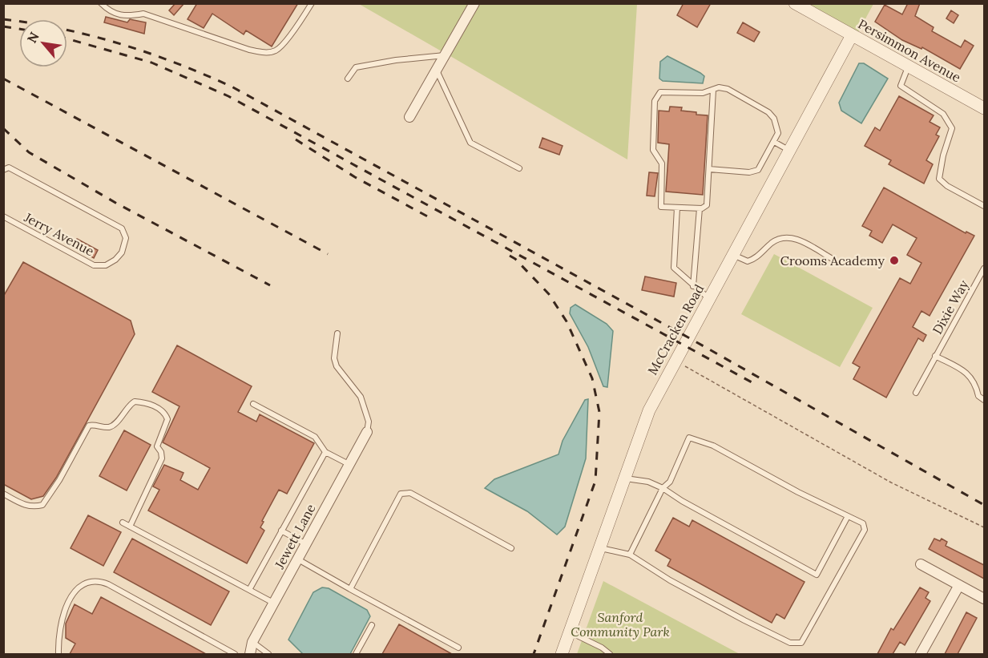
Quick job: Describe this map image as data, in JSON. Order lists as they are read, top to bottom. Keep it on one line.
{"streets":{"street":["Persimmon Avenue","McCracken Road","Jewett Lane"],"lane":["Jerry Avenue","Dixie Way"]},"crossings":[["Persimmon Avenue","McCracken Road"]],"parks":["Sanford Community Park"],"places":["Crooms Academy"],"north":"top left"}
